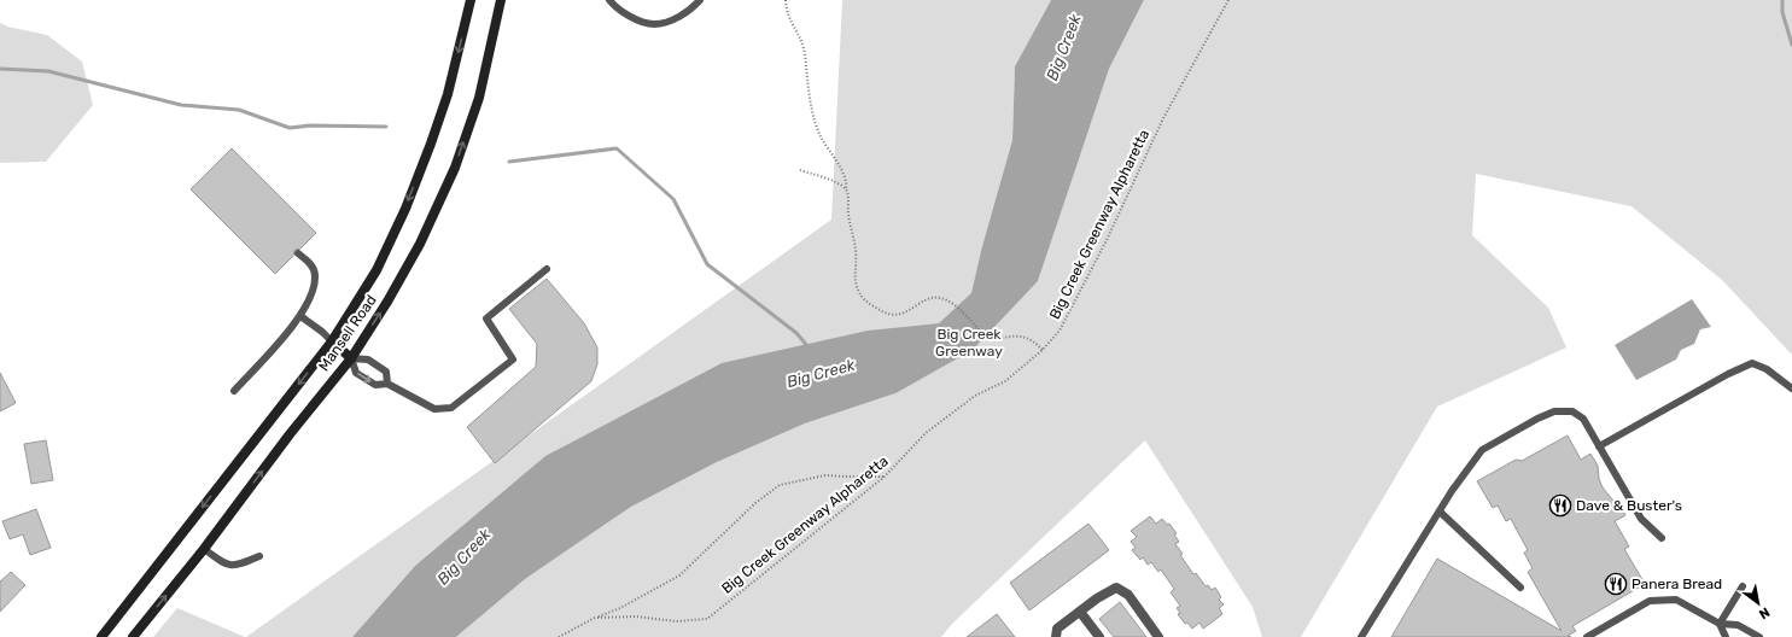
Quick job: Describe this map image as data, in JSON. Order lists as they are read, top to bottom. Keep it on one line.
{"streets":{"main road":["Mansell Road"],"path":["Big Creek Greenway Alpharetta"]},"water":["Big Creek"],"parks":["Big Creek Greenway"],"places":{"restaurant":["Dave & Buster's","Panera Bread"]},"north":"bottom right"}
